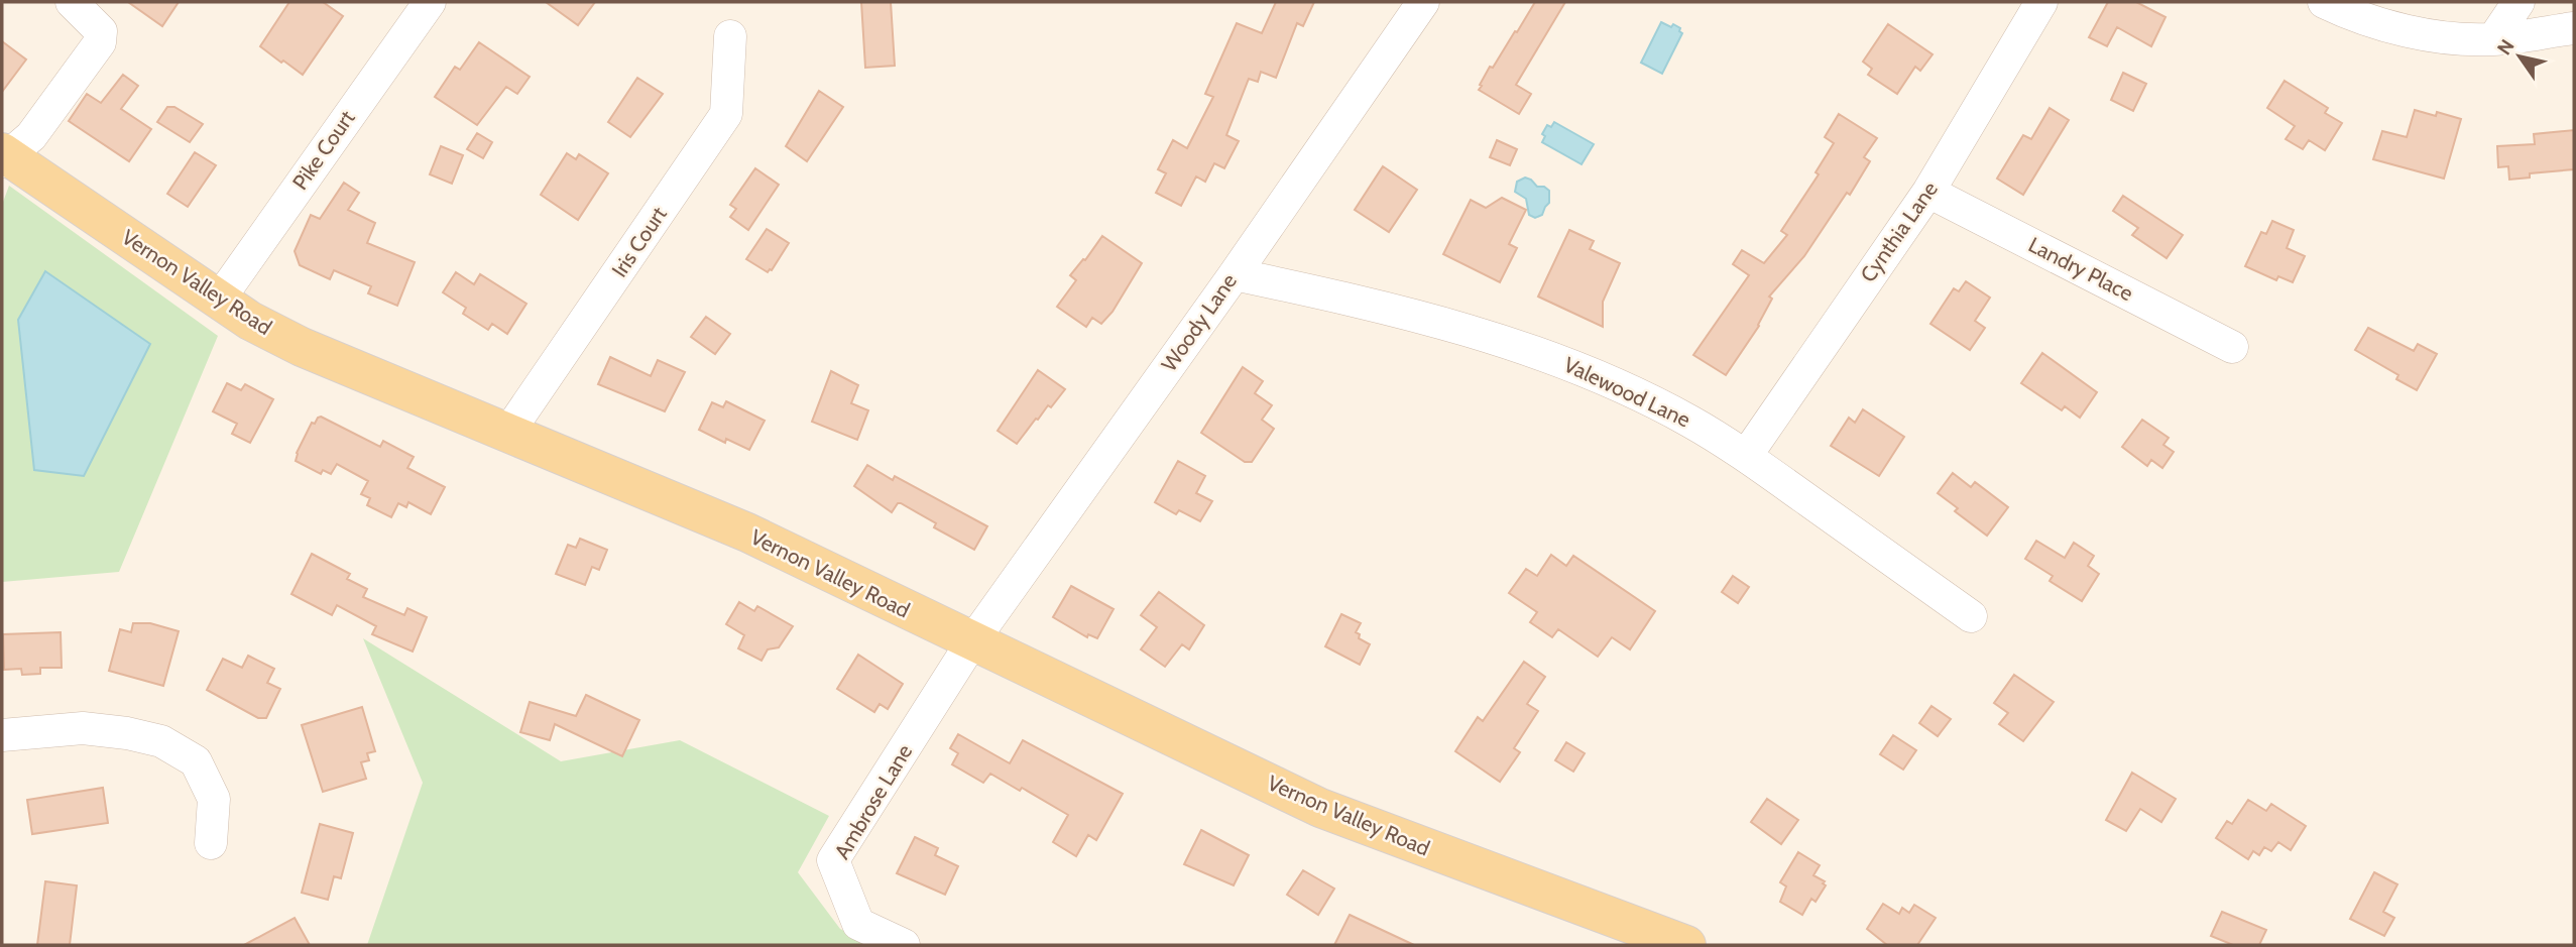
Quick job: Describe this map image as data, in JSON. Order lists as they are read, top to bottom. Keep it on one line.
{"streets":{"main road":["Vernon Valley Road"],"street":["Pike Court","Cynthia Lane","Iris Court","Landry Place","Woody Lane","Valewood Lane","Ambrose Lane"]},"crossings":[["Pike Court","Vernon Valley Road"],["Cynthia Lane","Landry Place"],["Cynthia Lane","Valewood Lane"],["Iris Court","Vernon Valley Road"],["Vernon Valley Road","Woody Lane"],["Vernon Valley Road","Ambrose Lane"],["Woody Lane","Valewood Lane"],["Woody Lane","Ambrose Lane"]],"north":"top left"}
